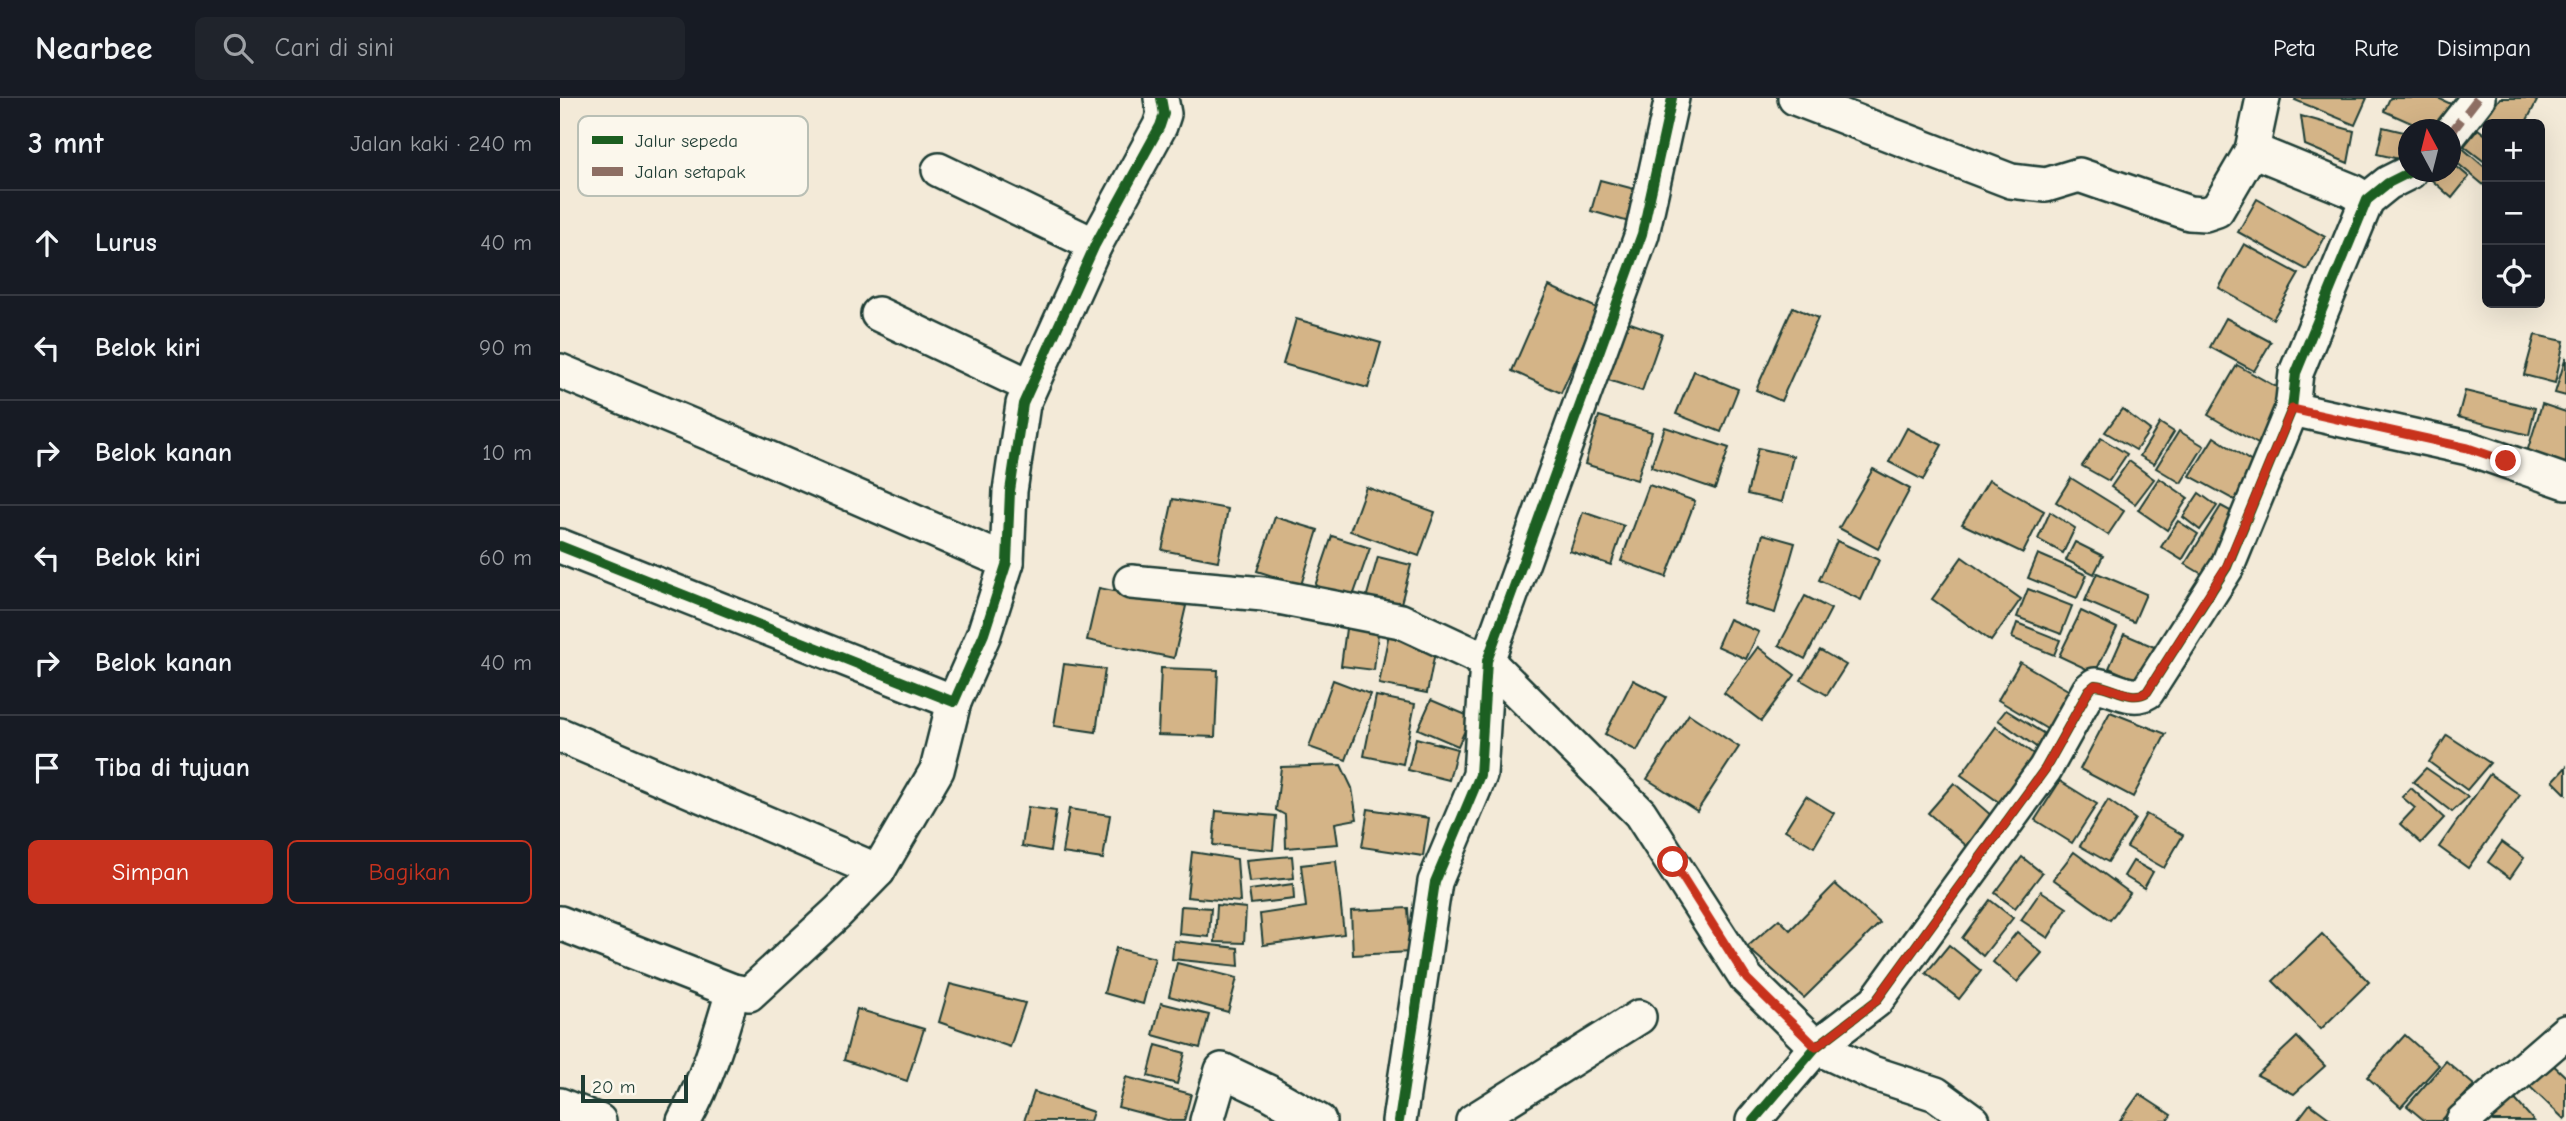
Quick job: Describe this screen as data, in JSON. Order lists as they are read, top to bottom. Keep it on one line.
{"legend":["Jalur sepeda","Jalan setapak"],"scale_bar":"20 m","north":"top","page":{"header":"Nearbee","search":"Cari di sini","nav":["Peta","Rute","Disimpan"],"heading":["3 mnt","Jalan kaki · 240 m"],"map_buttons":["+","−"],"list":[["Lurus","40 m"],["Belok kiri","90 m"],["Belok kanan","10 m"],["Belok kiri","60 m"],["Belok kanan","40 m"],"Tiba di tujuan"],"buttons":["Simpan","Bagikan"],"scale":"20 m"}}
